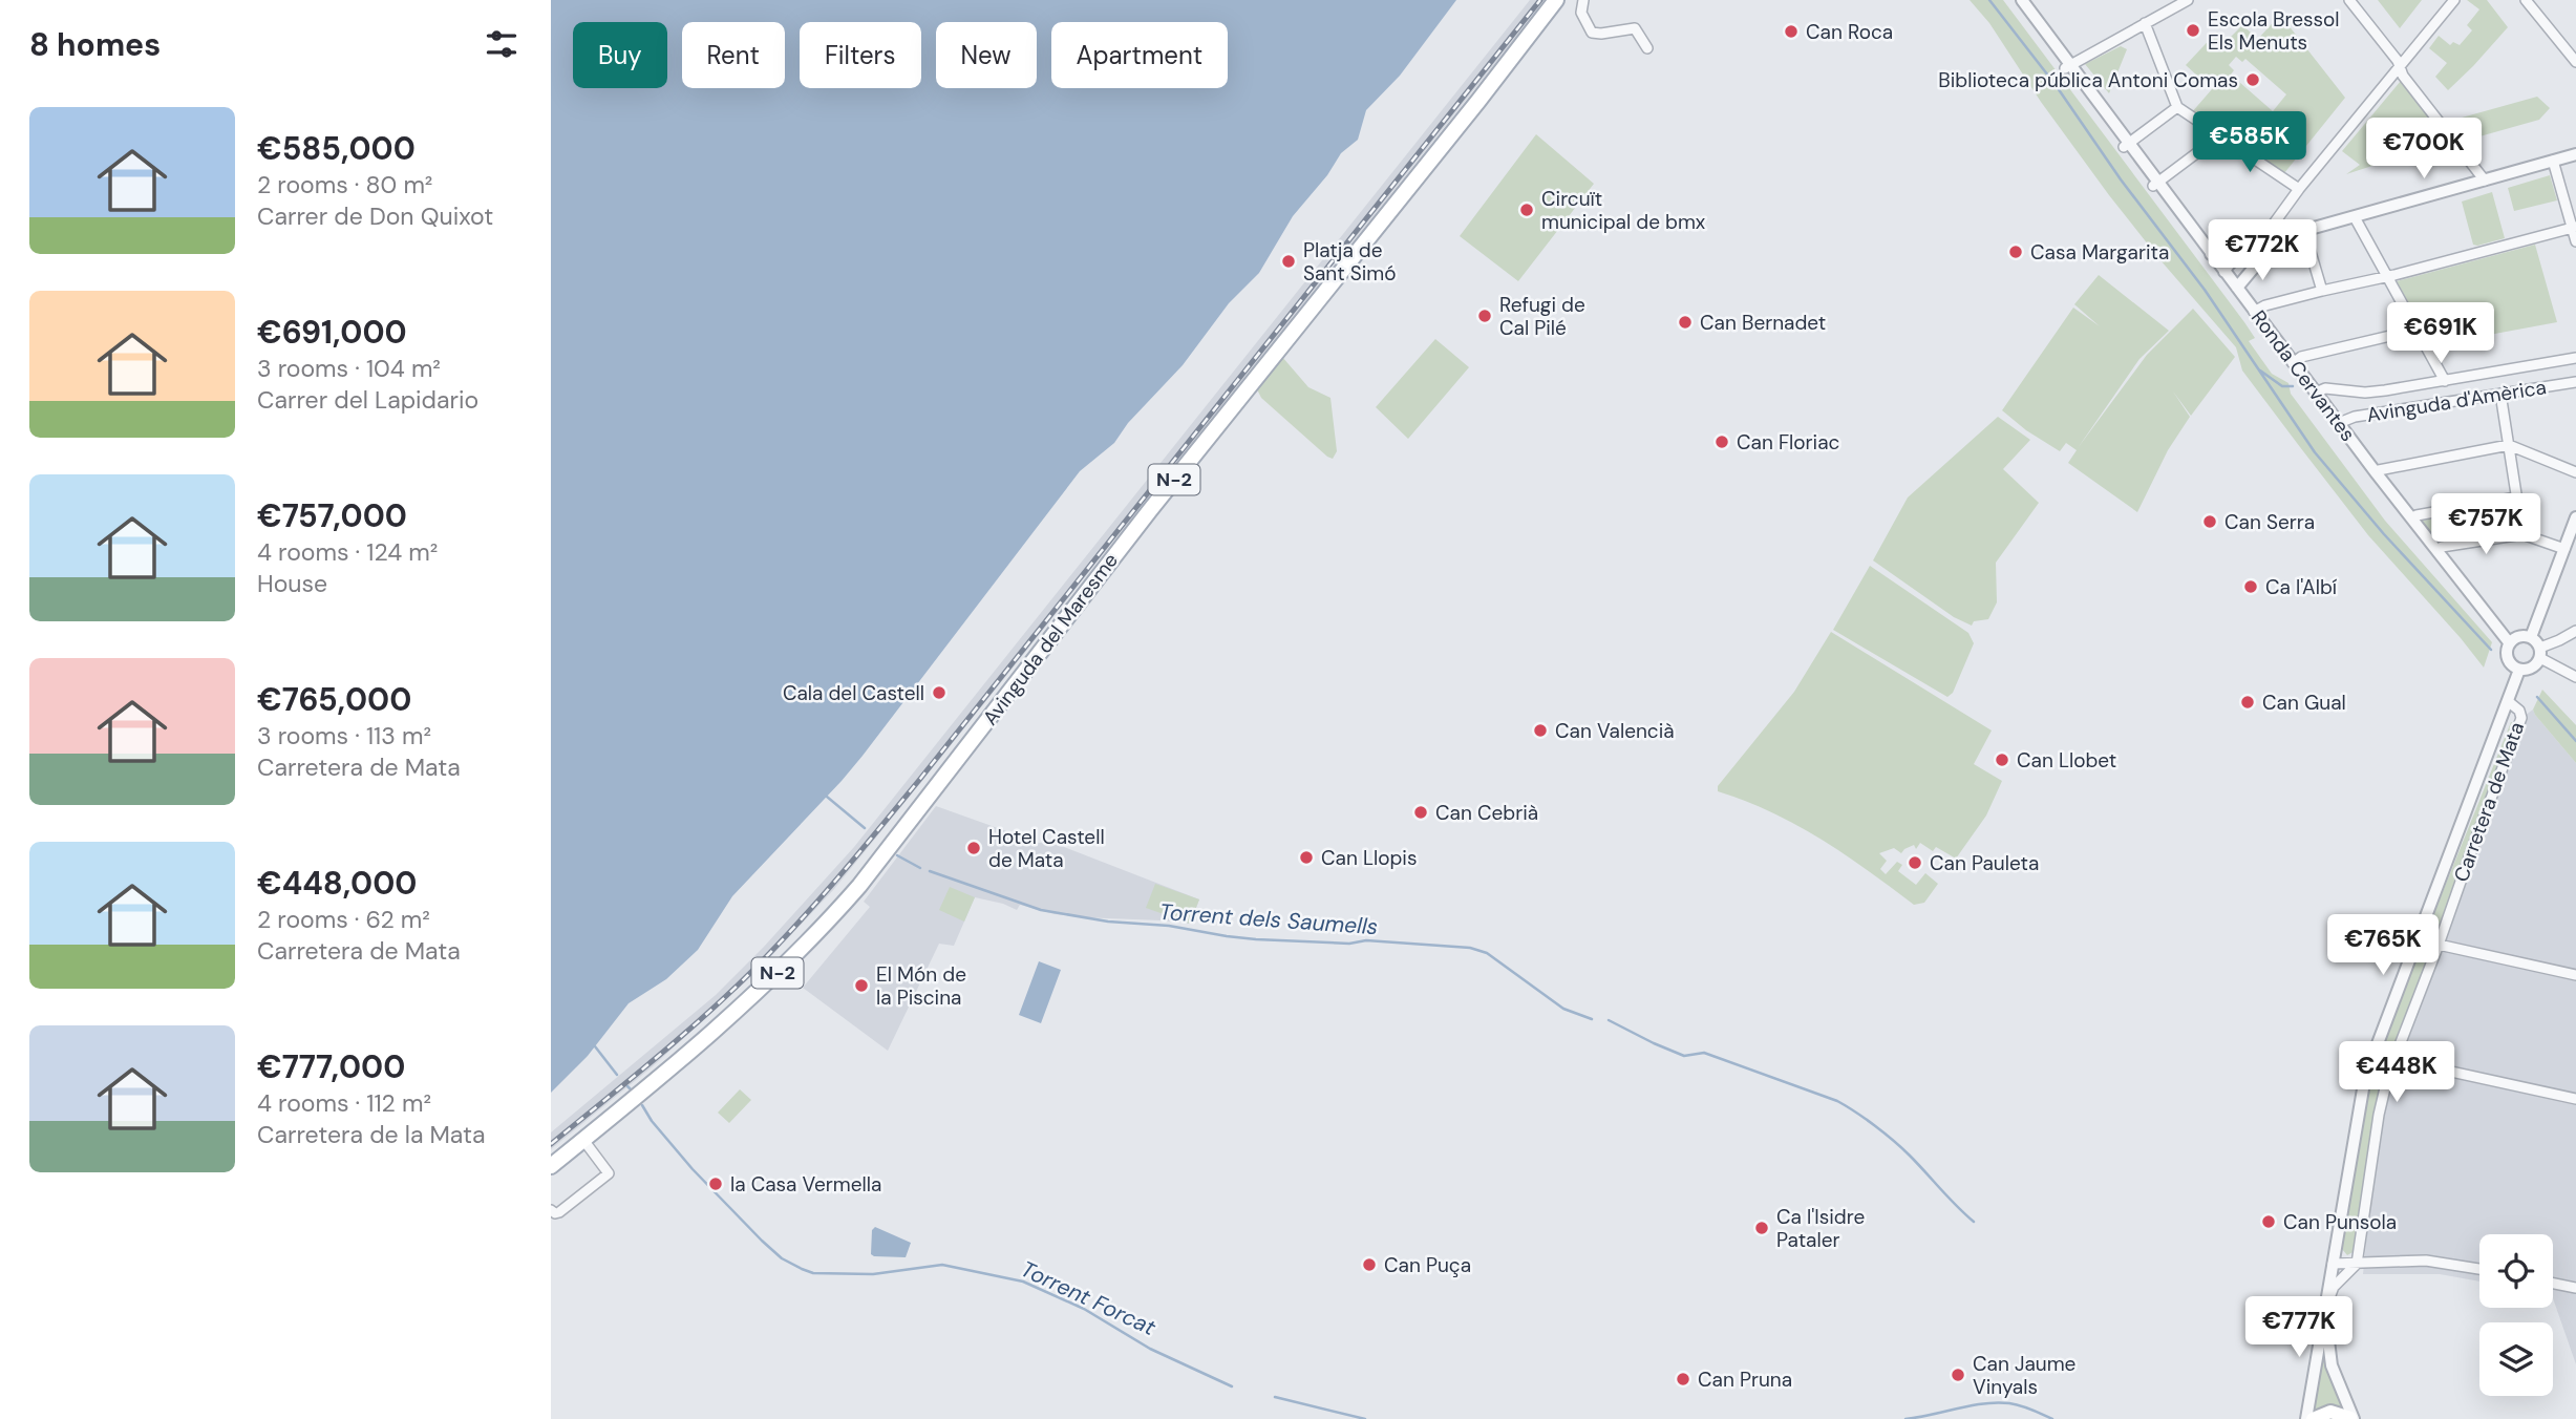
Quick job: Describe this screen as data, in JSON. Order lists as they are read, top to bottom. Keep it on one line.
{"streets":{"main road":["N-2","Avinguda del Maresme"],"street":["Ronda Cervantes","Avinguda d'Amèrica","Carretera de Mata"]},"crossings":[["Ronda Cervantes","Avinguda d'Amèrica"],["Ronda Cervantes","Carretera de Mata"]],"water":["Torrent dels Saumells","Torrent Forcat"],"places":["Escola Bressol Els Menuts","Can Roca","Biblioteca pública Antoni Comas","Circuït municipal de bmx","Casa Margarita","Platja de Sant Simó","Refugi de Cal Pilé","Can Bernadet","Can Floriac","Can Serra","Ca l'Albí","Cala del Castell","Can Gual","Can Valencià","Can Llobet","Can Cebrià","Hotel Castell de Mata","Can Llopis","Can Pauleta","El Món de la Piscina","la Casa Vermella","Can Punsola","Ca l'Isidre Pataler","Can Puça","Can Jaume Vinyals","Can Pruna"],"page":{"heading":"8 homes","chip":["Buy","Rent","Filters","New","Apartment"],"list":[{"name":"€585,000","note":"2 rooms · 80 m² · Carrer de Don Quixot"},{"name":"€691,000","note":"3 rooms · 104 m² · Carrer del Lapidario"},{"name":"€757,000","note":"4 rooms · 124 m² · House"},{"name":"€765,000","note":"3 rooms · 113 m² · Carretera de Mata"},{"name":"€448,000","note":"2 rooms · 62 m² · Carretera de Mata"},{"name":"€777,000","note":"4 rooms · 112 m² · Carretera de la Mata"}],"price":["€585K","€700K","€772K","€691K","€757K","€765K","€448K","€777K"]}}
